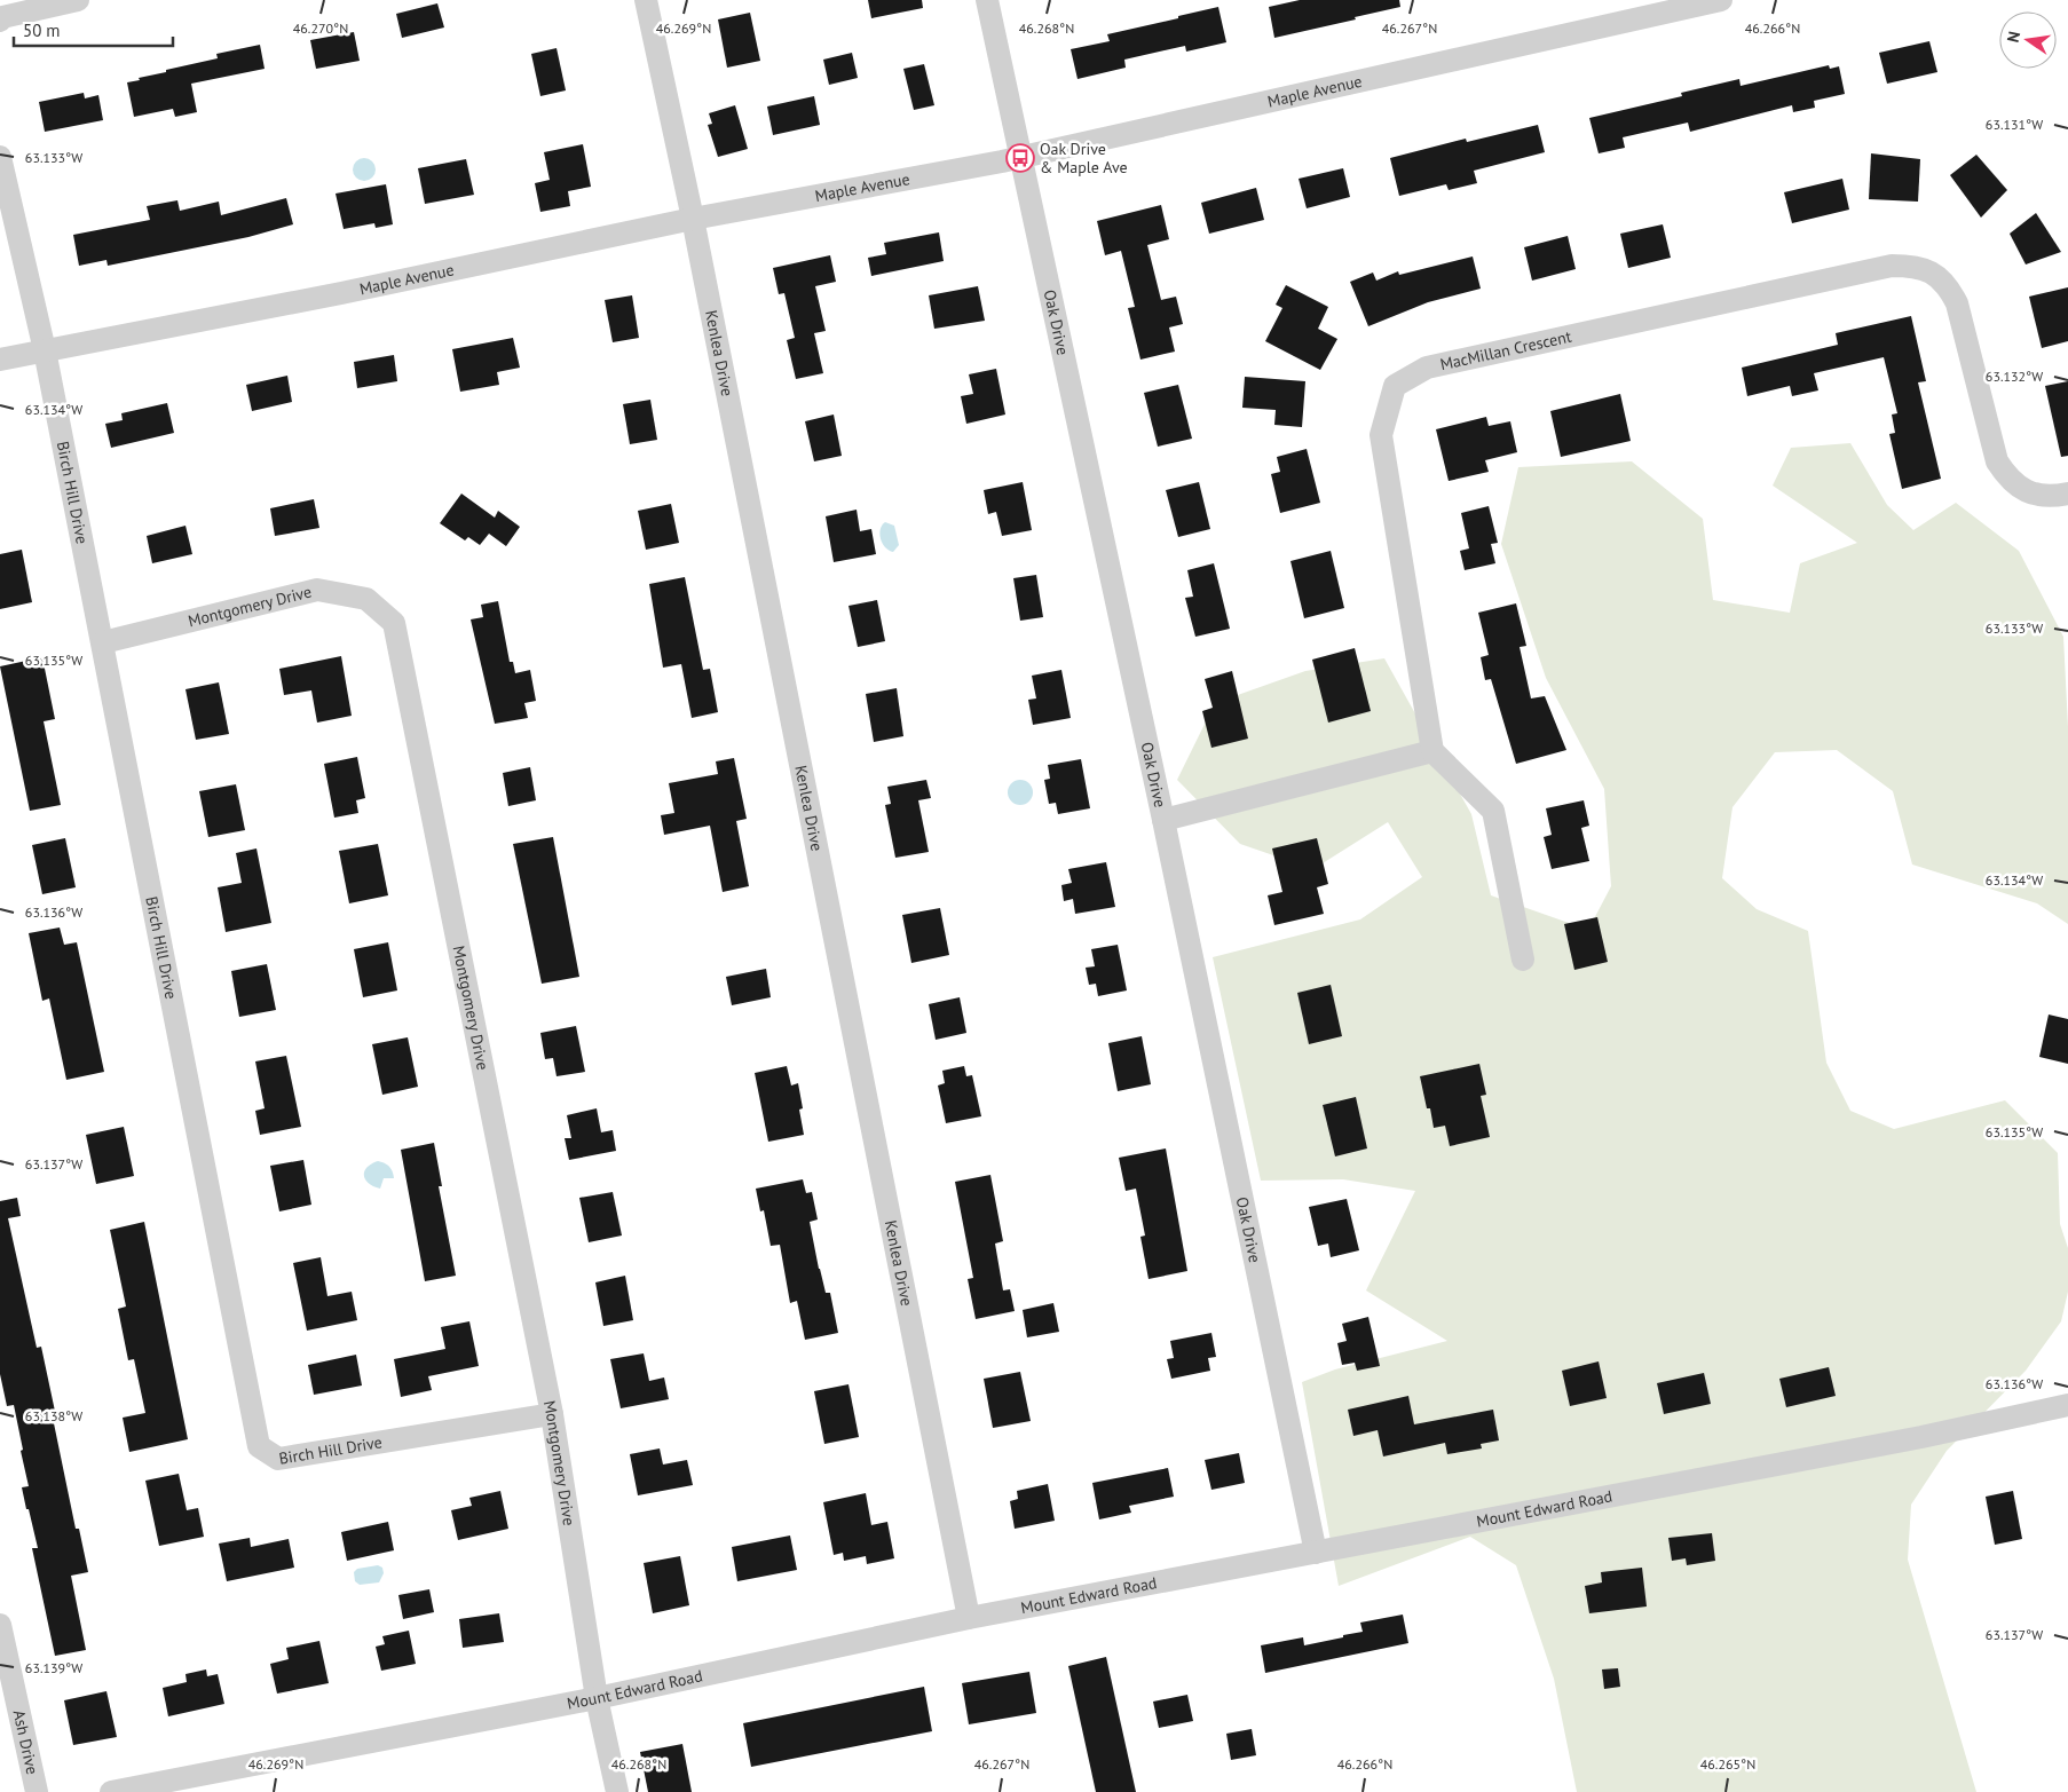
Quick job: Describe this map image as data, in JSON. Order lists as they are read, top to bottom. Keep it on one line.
{"streets":{"street":["Maple Avenue","Oak Drive","MacMillan Crescent","Kenlea Drive","Birch Hill Drive","Montgomery Drive","Mount Edward Road","Ash Drive"]},"crossings":[["Maple Avenue","Oak Drive"],["Maple Avenue","Kenlea Drive"],["Maple Avenue","Birch Hill Drive"],["Oak Drive","Mount Edward Road"],["Kenlea Drive","Mount Edward Road"],["Birch Hill Drive","Montgomery Drive"],["Montgomery Drive","Mount Edward Road"]],"places":{"bus stop":["Oak Drive & Maple Ave"]},"scale_bar":"50 m","north":"left","coordinates":["46.266°N","46.270°N","46.269°N","46.268°N","46.267°N","63.131°W","63.133°W","63.132°W","63.134°W","63.135°W","63.136°W","63.137°W","63.138°W","63.139°W","46.265°N"]}
